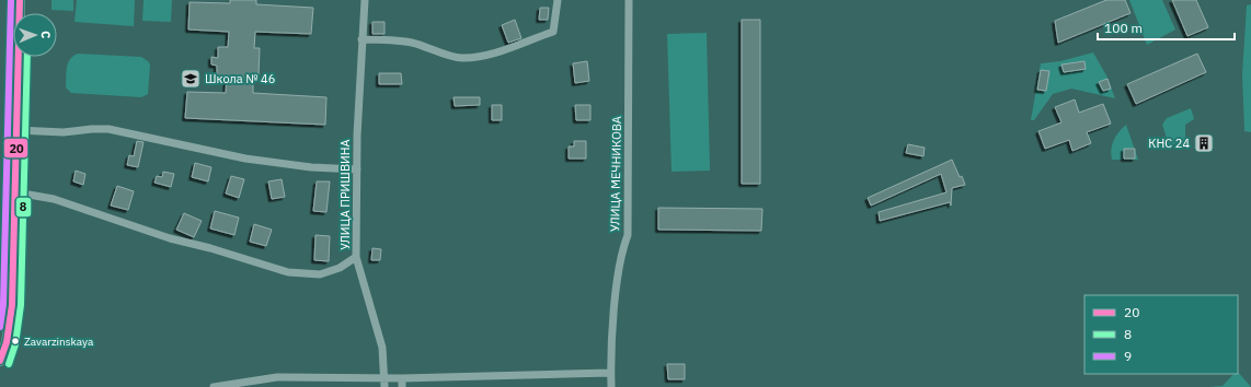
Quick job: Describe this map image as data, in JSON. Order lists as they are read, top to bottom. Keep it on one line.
{"streets":{"street":["УЛИЦА МЕЧНИКОВА","УЛИЦА ПРИШВИНА"]},"places":{"school or university":["Школа № 46"],"building":["КНС 24"],"other":["Zavarzinskaya"]},"lines":["transit line 20","transit line 9","transit line 8"],"legend":["20","8","9"],"scale_bar":"100 m","north":"right"}
